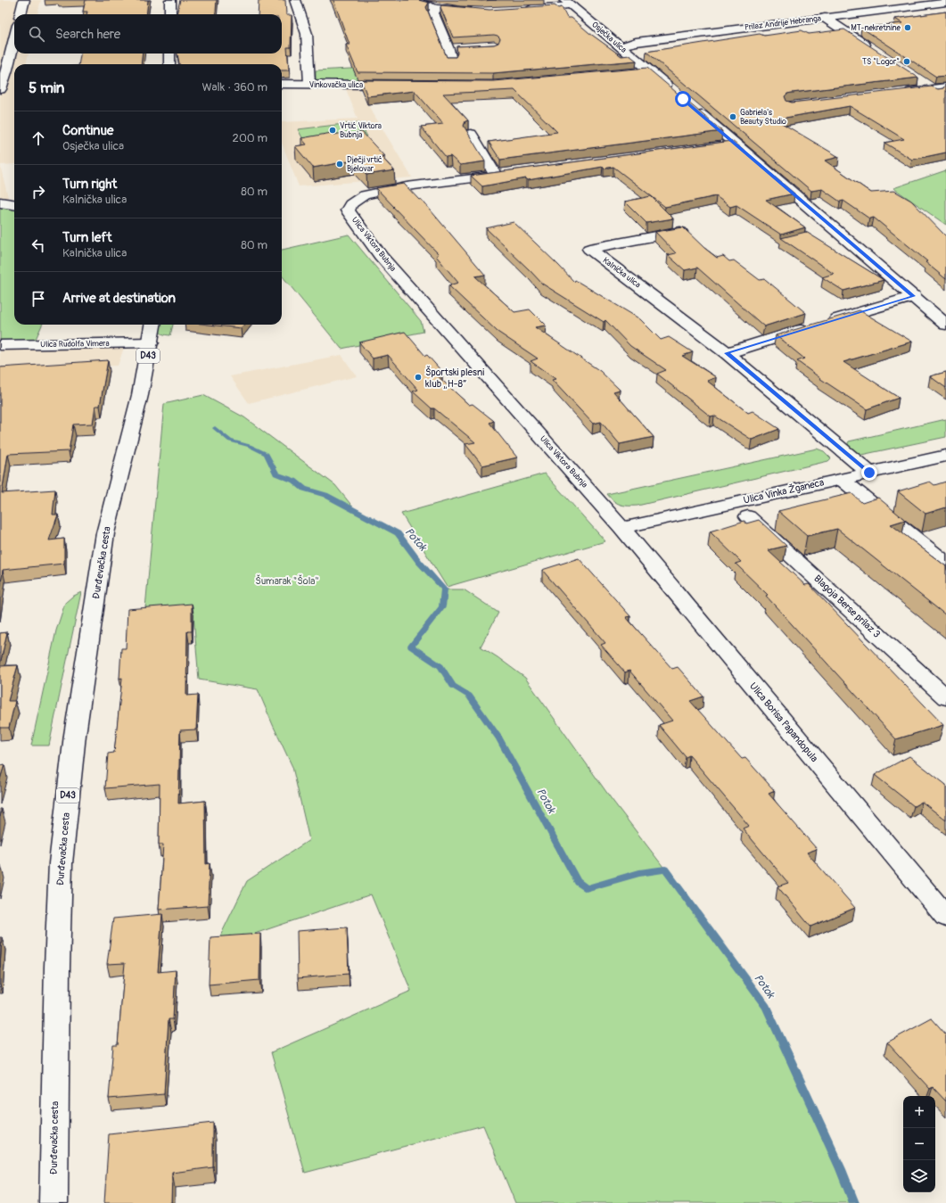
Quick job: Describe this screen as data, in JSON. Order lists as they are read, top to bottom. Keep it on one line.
{"streets":{"street":["Prilaz Andrije Hebranga","Osječka ulica","Vinkovačka ulica","Ulica Viktora Bubnja","Kalnička ulica","Ulica Rudolfa Vimera","D43","Ulica Vinka Žganeca","Đurđevačka cesta","Blagoja Berse prilaz 3","Ulica Borisa Papandopula"]},"crossings":[["Prilaz Andrije Hebranga","Osječka ulica"],["Ulica Viktora Bubnja","Ulica Vinka Žganeca"],["Ulica Viktora Bubnja","Ulica Borisa Papandopula"],["Kalnička ulica","Ulica Vinka Žganeca"],["Ulica Rudolfa Vimera","D43"],["Ulica Rudolfa Vimera","Đurđevačka cesta"],["D43","Đurđevačka cesta"],["Ulica Vinka Žganeca","Ulica Borisa Papandopula"]],"water":["Potok"],"parks":["Šumarak \"Šola\""],"places":["MT-nekretnine","TS \"Logor\"","Gabriela's Beauty Studio","Vrtić Viktora Bubnja","Dječji vrtić Bjelovar","Športski plesni klub „H-8“"],"page":{"search":"Search here","heading":["5 min","Walk · 360 m"],"list":[["Continue","Osječka ulica","200 m"],["Turn right","Kalnička ulica","80 m"],["Turn left","Kalnička ulica","80 m"],"Arrive at destination"],"map_buttons":["+","−"]}}
